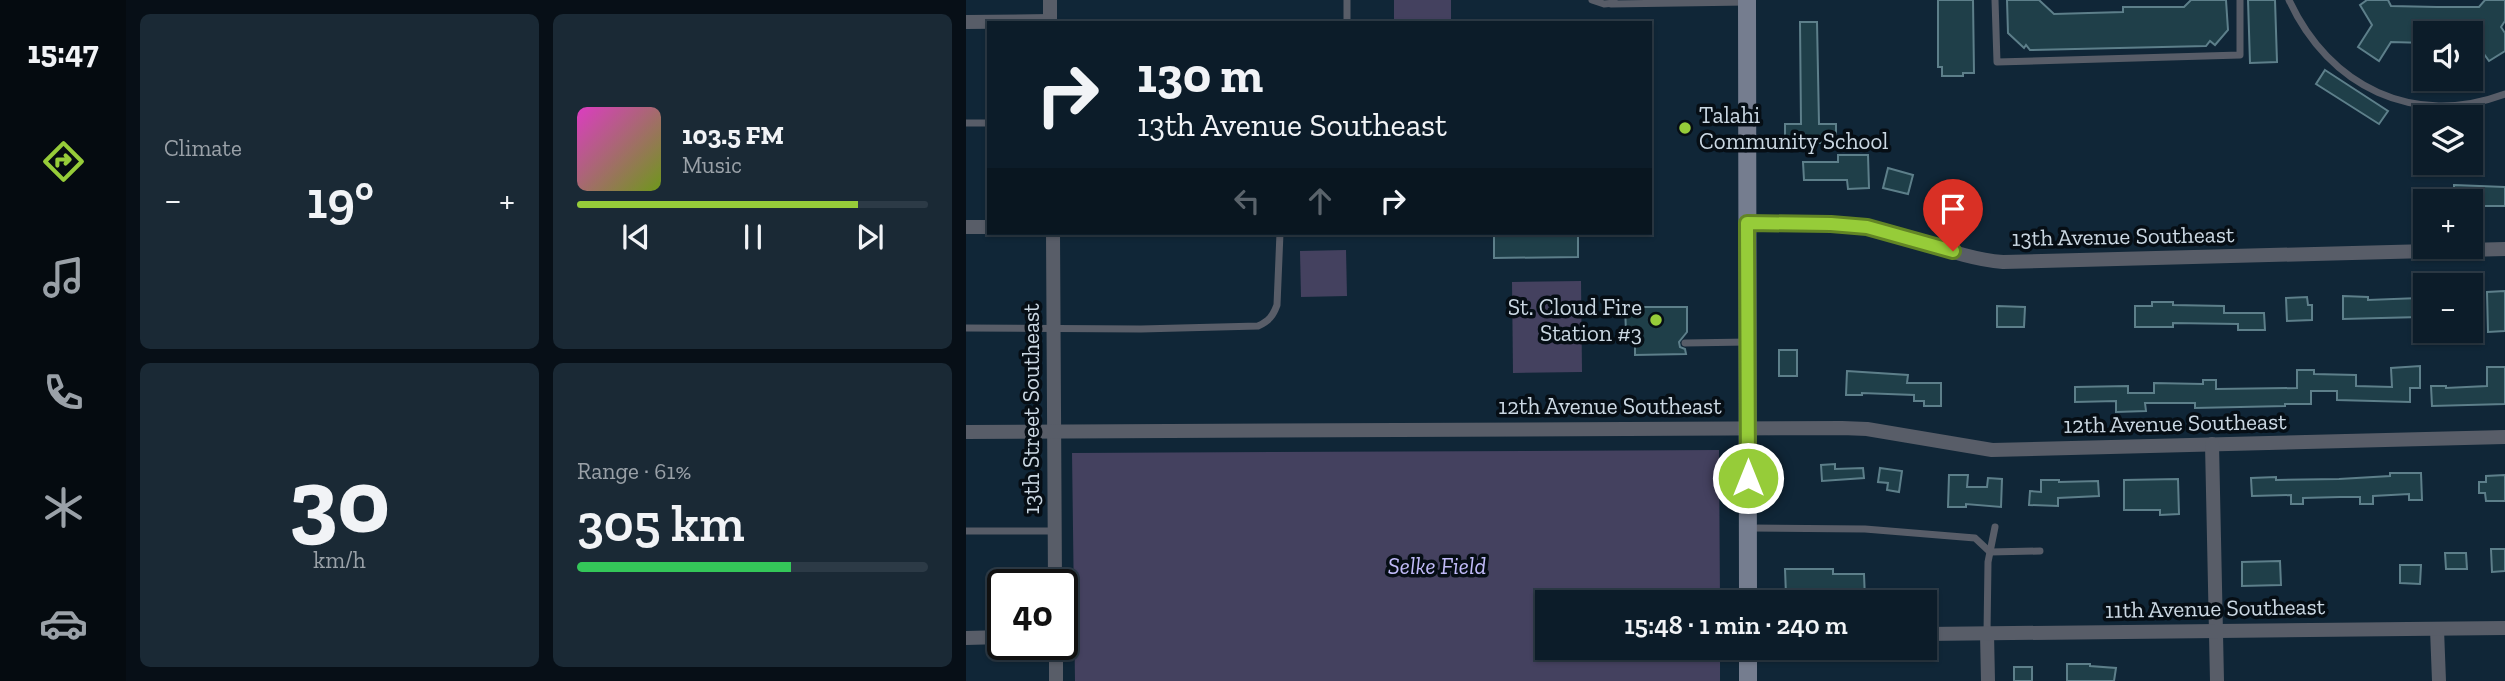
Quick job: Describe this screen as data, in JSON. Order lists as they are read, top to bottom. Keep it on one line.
{"streets":{"street":["13th Avenue Southeast","12th Avenue Southeast","13th Street Southeast","11th Avenue Southeast"]},"crossings":[["12th Avenue Southeast","13th Street Southeast"]],"parks":["Selke Field"],"places":["Talahi Community School","St. Cloud Fire Station #3"],"page":{"tabs":"15:47","tile":["Climate",["30","km/h"],["Range · 61%","305 km"]],"map_buttons":["+","−"],"turn":["130 m","13th Avenue Southeast"],"song":["103.5 FM","Music"],"heat":["−","19°","+"],"limit":"40","trip":"15:48 · 1 min · 240 m"}}
